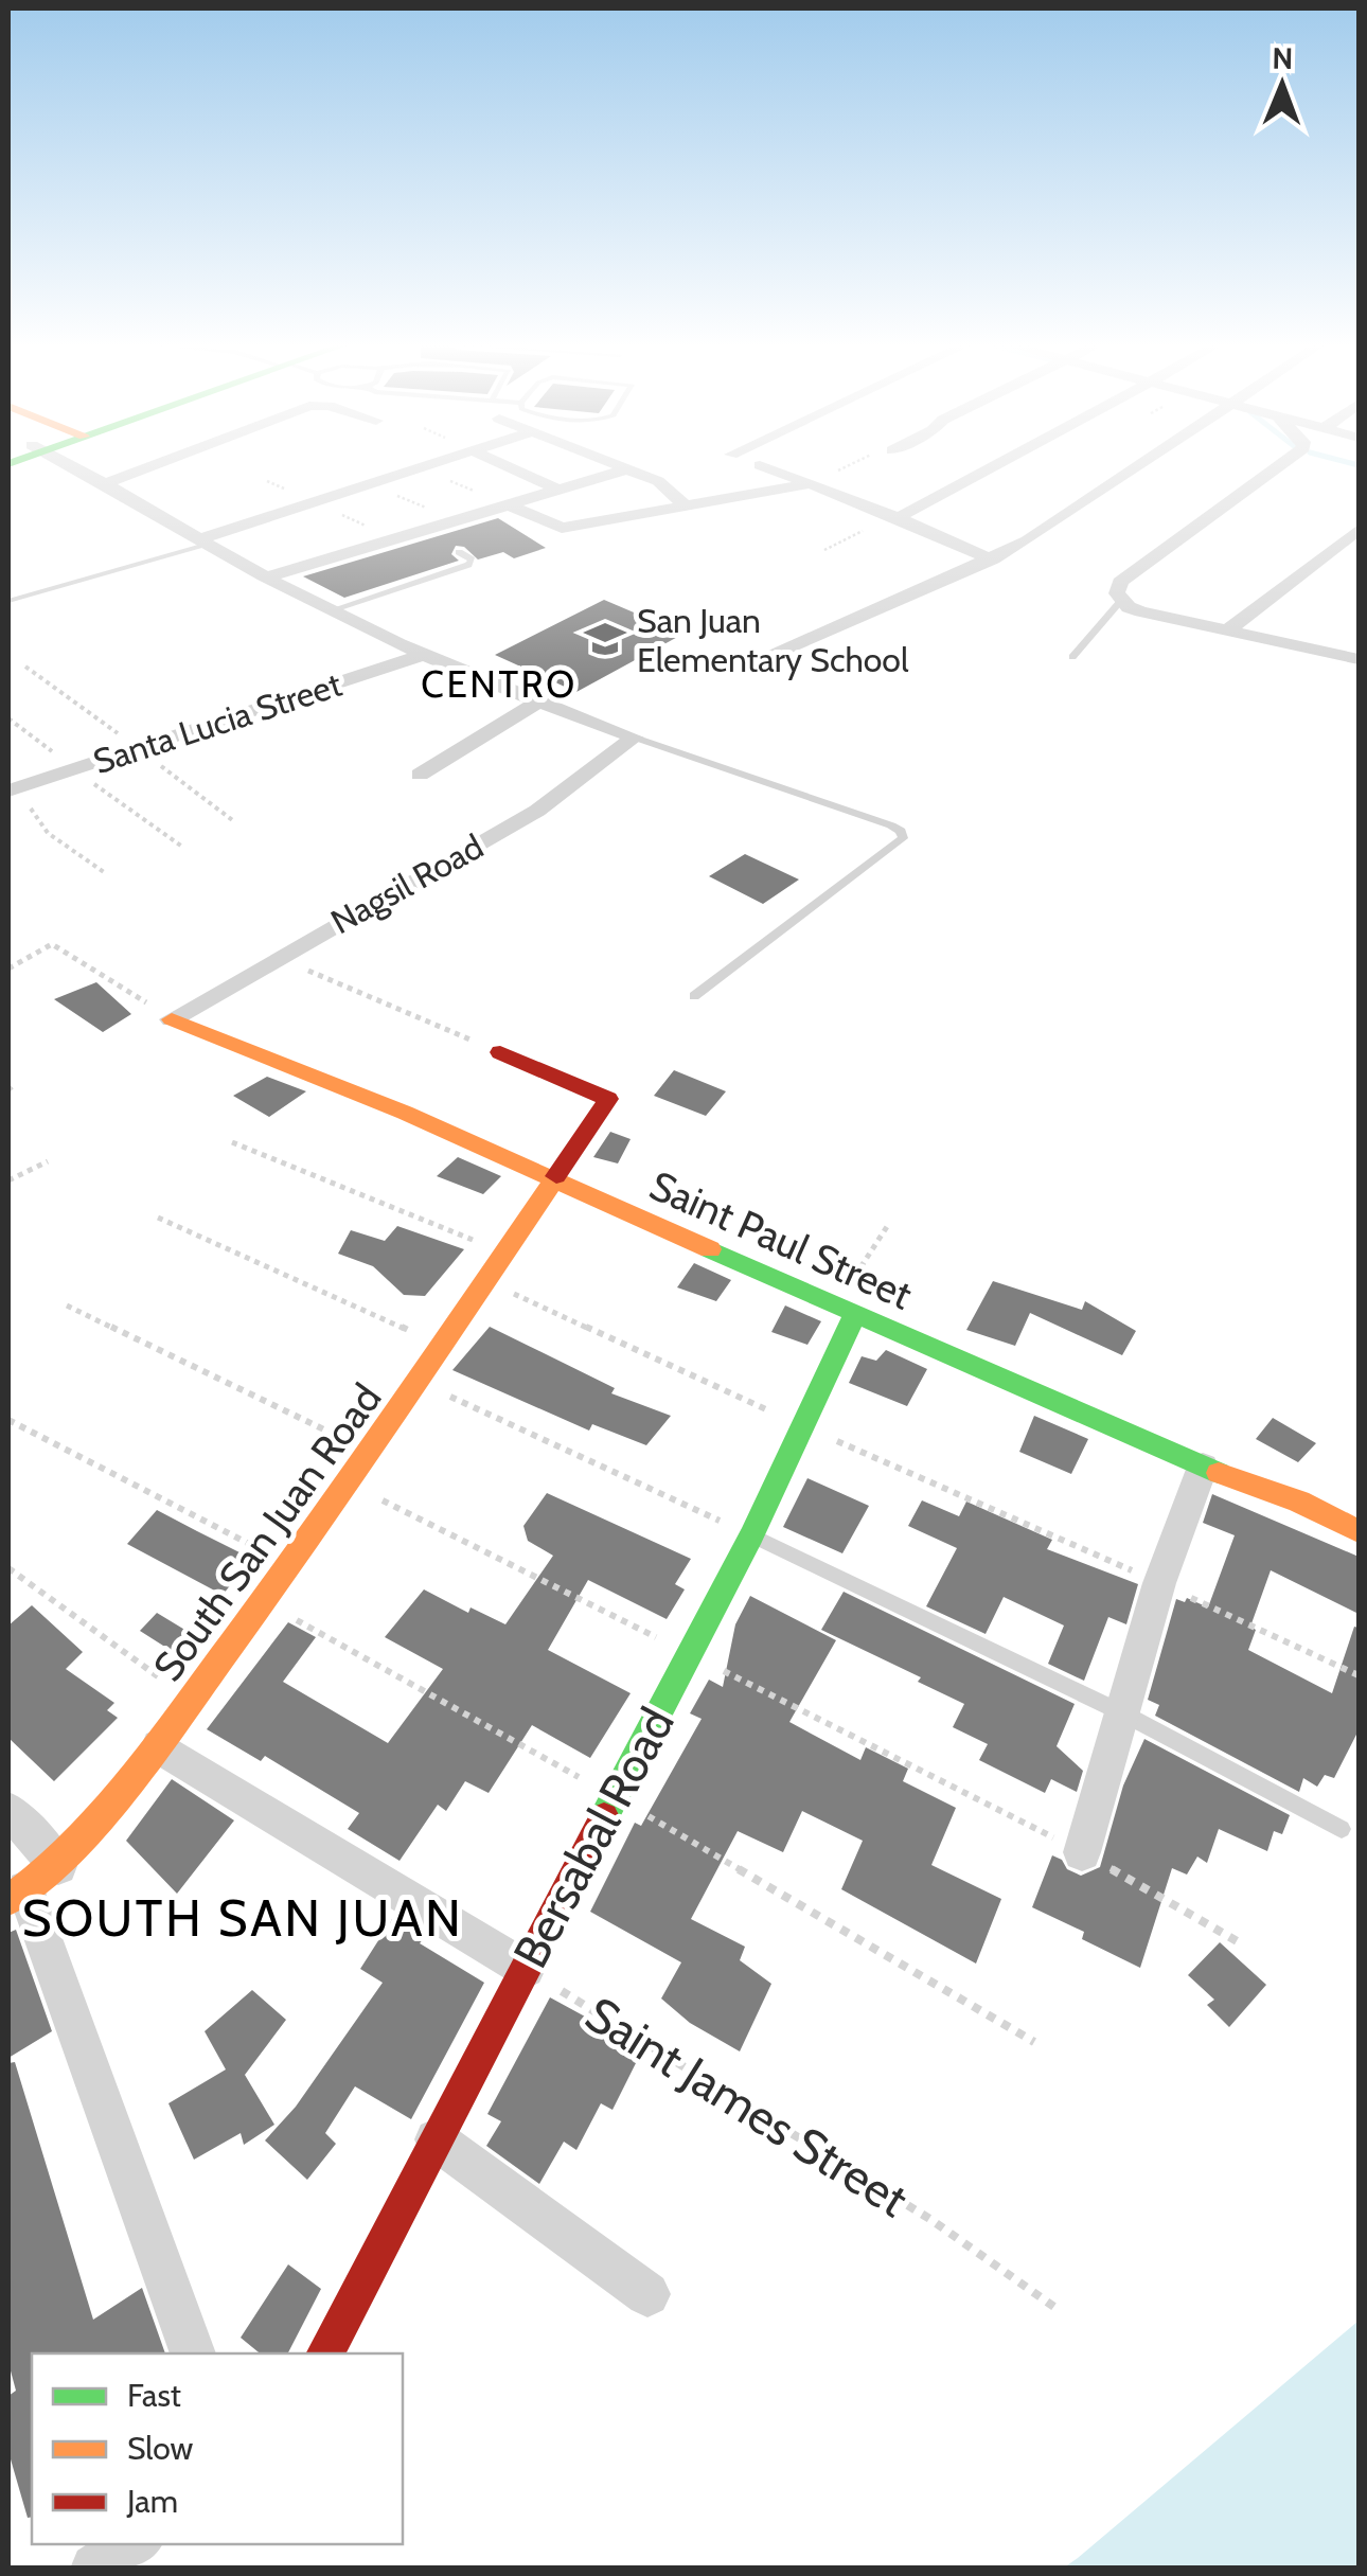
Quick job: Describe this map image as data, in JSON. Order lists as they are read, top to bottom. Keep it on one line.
{"streets":{"street":["Santa Lucia Street","Nagsil Road","Saint Paul Street","South San Juan Road","Bersabal Road"],"path":["Saint James Street"]},"crossings":[["Nagsil Road","Saint Paul Street"],["Saint Paul Street","South San Juan Road"],["Saint Paul Street","Bersabal Road"],["Bersabal Road","Saint James Street"]],"districts":["CENTRO","SOUTH SAN JUAN"],"places":{"school or university":["San Juan Elementary School"]},"legend":["Fast","Slow","Jam"],"north":"top"}
